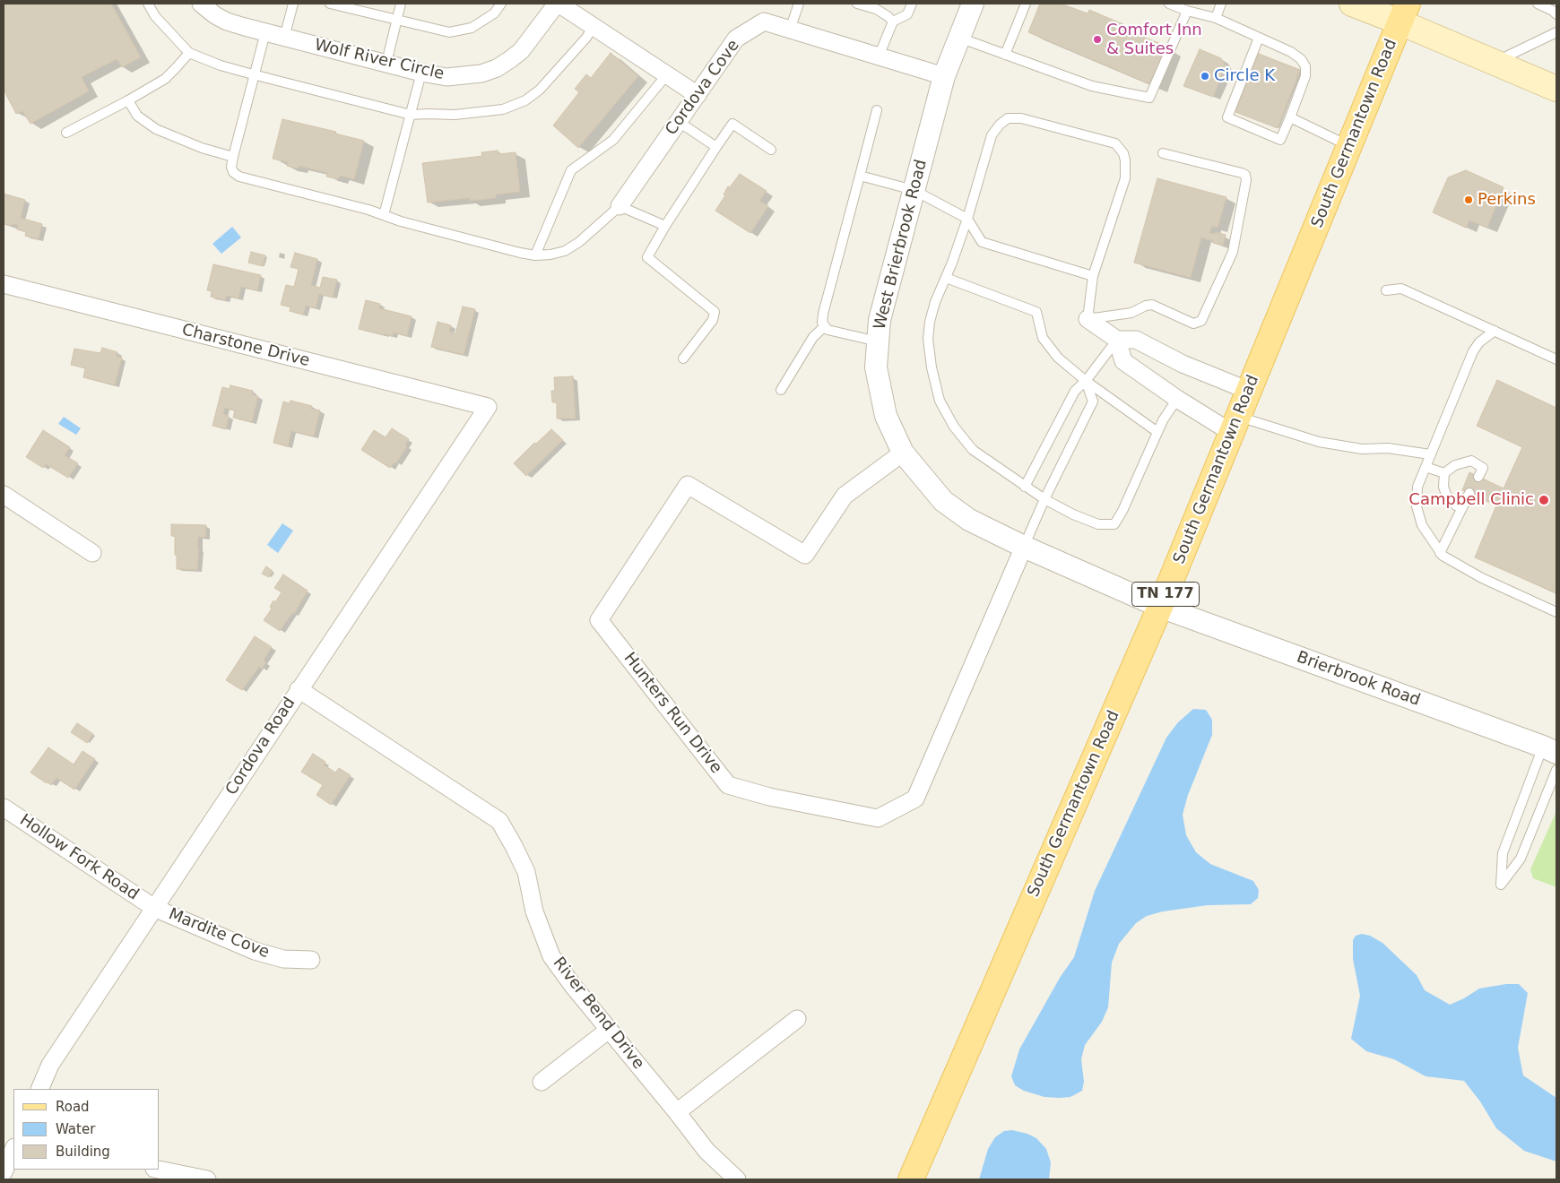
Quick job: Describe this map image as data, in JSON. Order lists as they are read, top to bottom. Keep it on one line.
{"streets":{"main road":["South Germantown Road","TN 177"],"street":["Wolf River Circle","Cordova Cove","West Brierbrook Road","Charstone Drive","Brierbrook Road","Hunters Run Drive","Cordova Road","Hollow Fork Road","Mardite Cove","River Bend Drive"]},"crossings":[["Cordova Cove","West Brierbrook Road"],["South Germantown Road","West Brierbrook Road"],["South Germantown Road","Brierbrook Road"],["West Brierbrook Road","Brierbrook Road"],["West Brierbrook Road","Hunters Run Drive"],["Charstone Drive","Cordova Road"],["Cordova Road","Hollow Fork Road"],["Cordova Road","Mardite Cove"],["Cordova Road","River Bend Drive"],["Hollow Fork Road","Mardite Cove"]],"places":["Comfort Inn & Suites","Circle K","Perkins","Campbell Clinic"],"legend":["Road","Water","Building"]}
